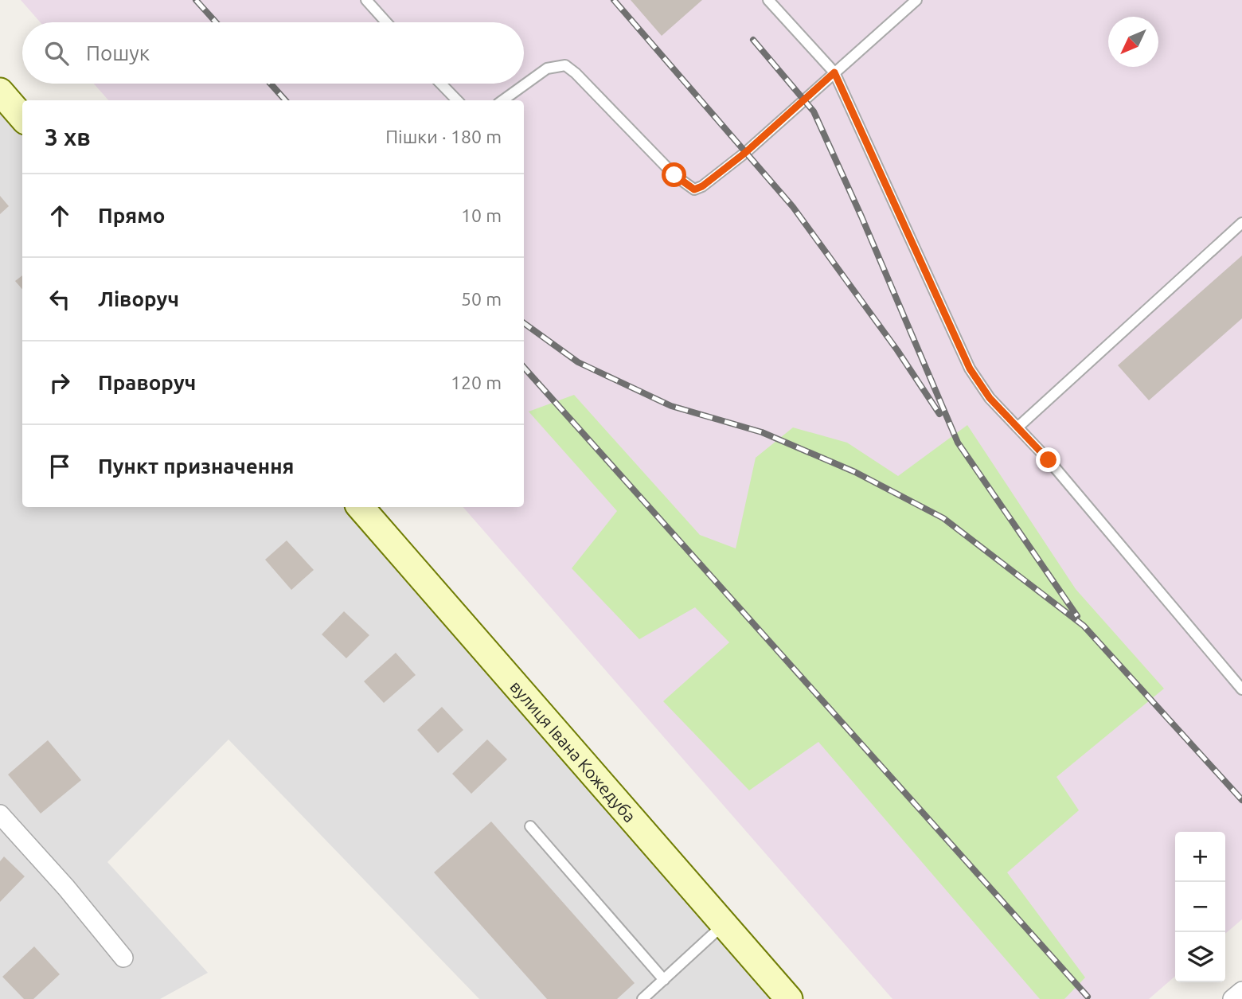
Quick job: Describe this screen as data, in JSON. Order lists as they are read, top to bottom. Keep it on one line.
{"streets":{"street":["вулиця Івана Кожедуба"]},"north":"bottom left","page":{"search":"Пошук","heading":["3 хв","Пішки · 180 m"],"list":[["Прямо","10 m"],["Ліворуч","50 m"],["Праворуч","120 m"],"Пункт призначення"],"map_buttons":["+","−"]}}
